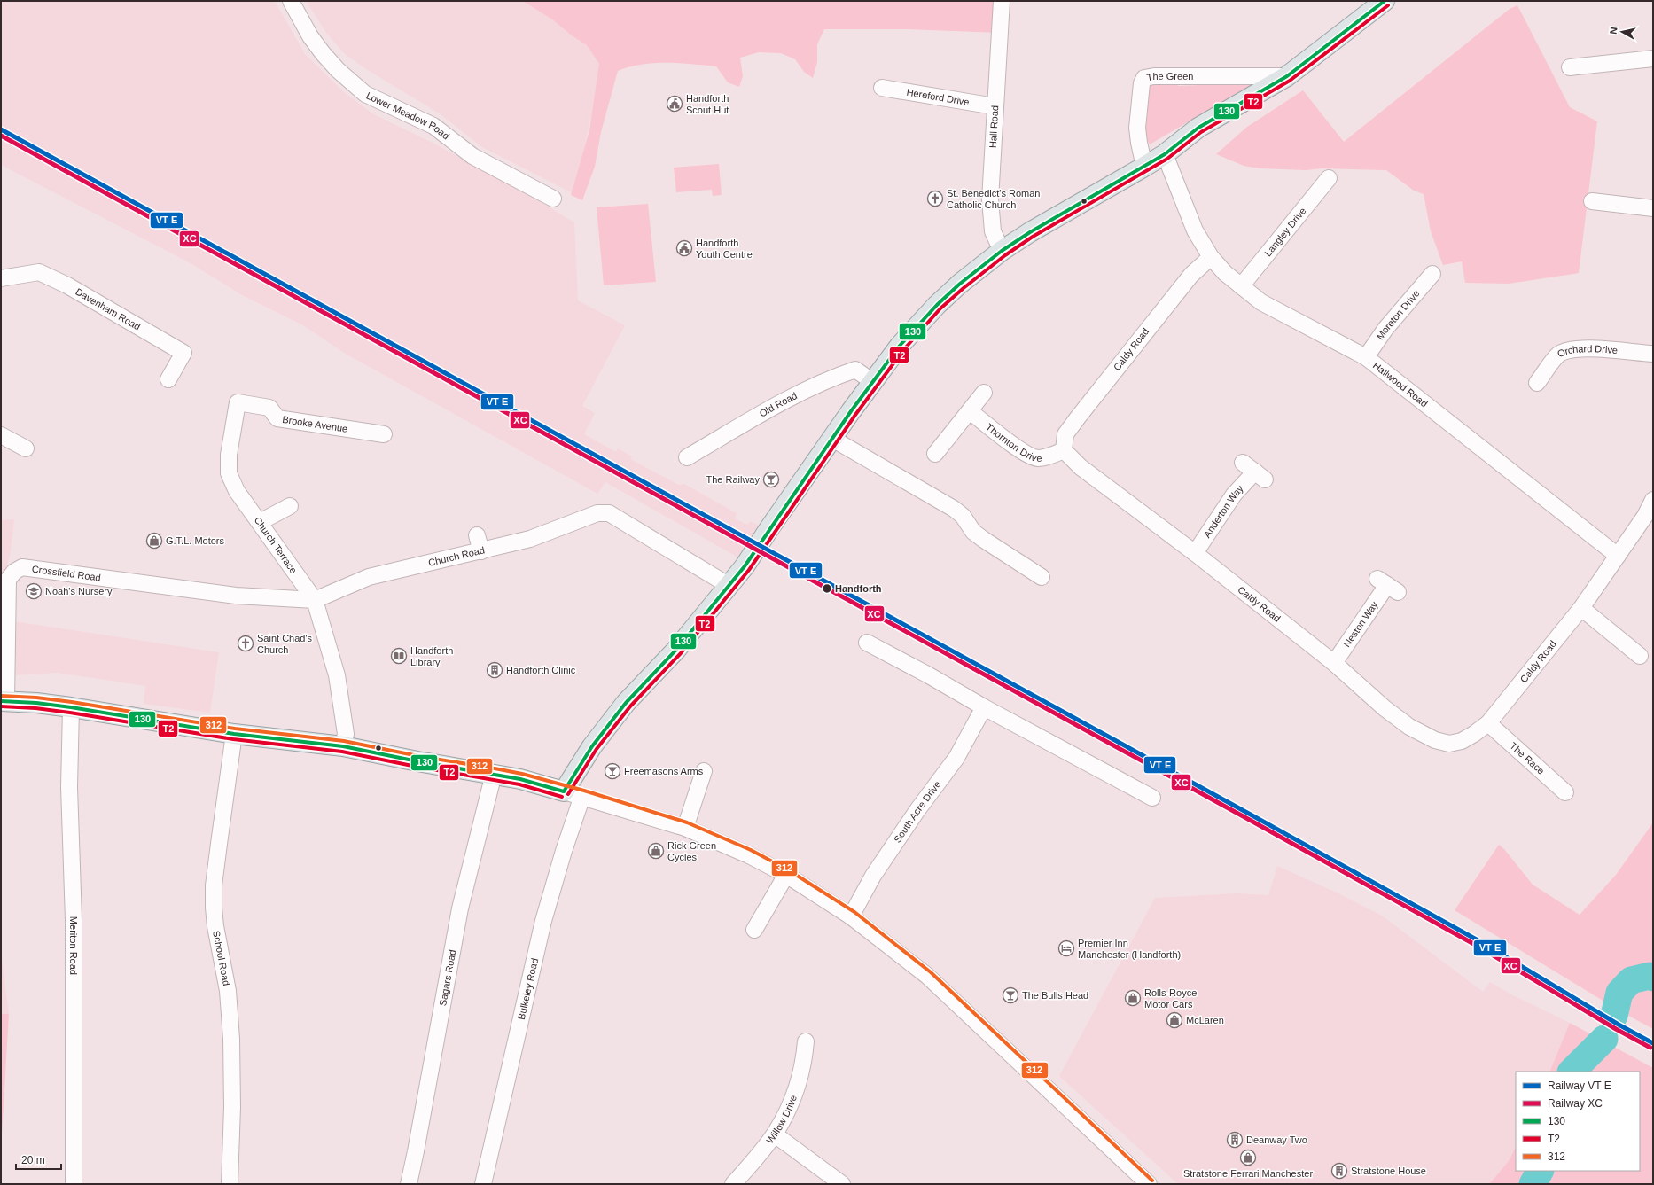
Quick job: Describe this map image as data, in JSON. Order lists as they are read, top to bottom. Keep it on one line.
{"streets":{"street":["The Green","Hereford Drive","Lower Meadow Road","Hall Road","Langley Drive","Davenham Road","Moreton Drive","Caldy Road","Orchard Drive","Hallwood Road","Old Road","Brooke Avenue","Thornton Drive","Anderton Way","Church Terrace","Church Road","Crossfield Road","Neston Way","The Race","South Acre Drive","Meriton Road","School Road","Sagars Road","Bulkeley Road","Willow Drive"]},"crossings":[["Hereford Drive","Hall Road"],["Langley Drive","Hallwood Road"],["Moreton Drive","Hallwood Road"],["Caldy Road","Hallwood Road"],["Caldy Road","Thornton Drive"],["Caldy Road","Anderton Way"],["Caldy Road","Neston Way"],["Caldy Road","The Race"],["Brooke Avenue","Church Terrace"],["Church Terrace","Church Road"],["Church Terrace","Crossfield Road"],["Church Road","Crossfield Road"]],"places":{"public building":["Handforth Scout Hut","Handforth Youth Centre"],"church":["St. Benedict's Roman Catholic Church","Saint Chad's Church"],"bar":["The Railway","Freemasons Arms","The Bulls Head"],"shop":["G.T.L. Motors","Rick Green Cycles","Rolls-Royce Motor Cars","McLaren","Stratstone Ferrari Manchester"],"other":["Handforth"],"school or university":["Noah's Nursery"],"library":["Handforth Library"],"building":["Handforth Clinic","Deanway Two","Stratstone House"],"hotel":["Premier Inn Manchester (Handforth)"]},"lines":["transit line 130","transit line T2","rail line XC","transit line 312"],"legend":["Railway VT E","Railway XC","130","T2","312"],"scale_bar":"20 m","north":"left"}
